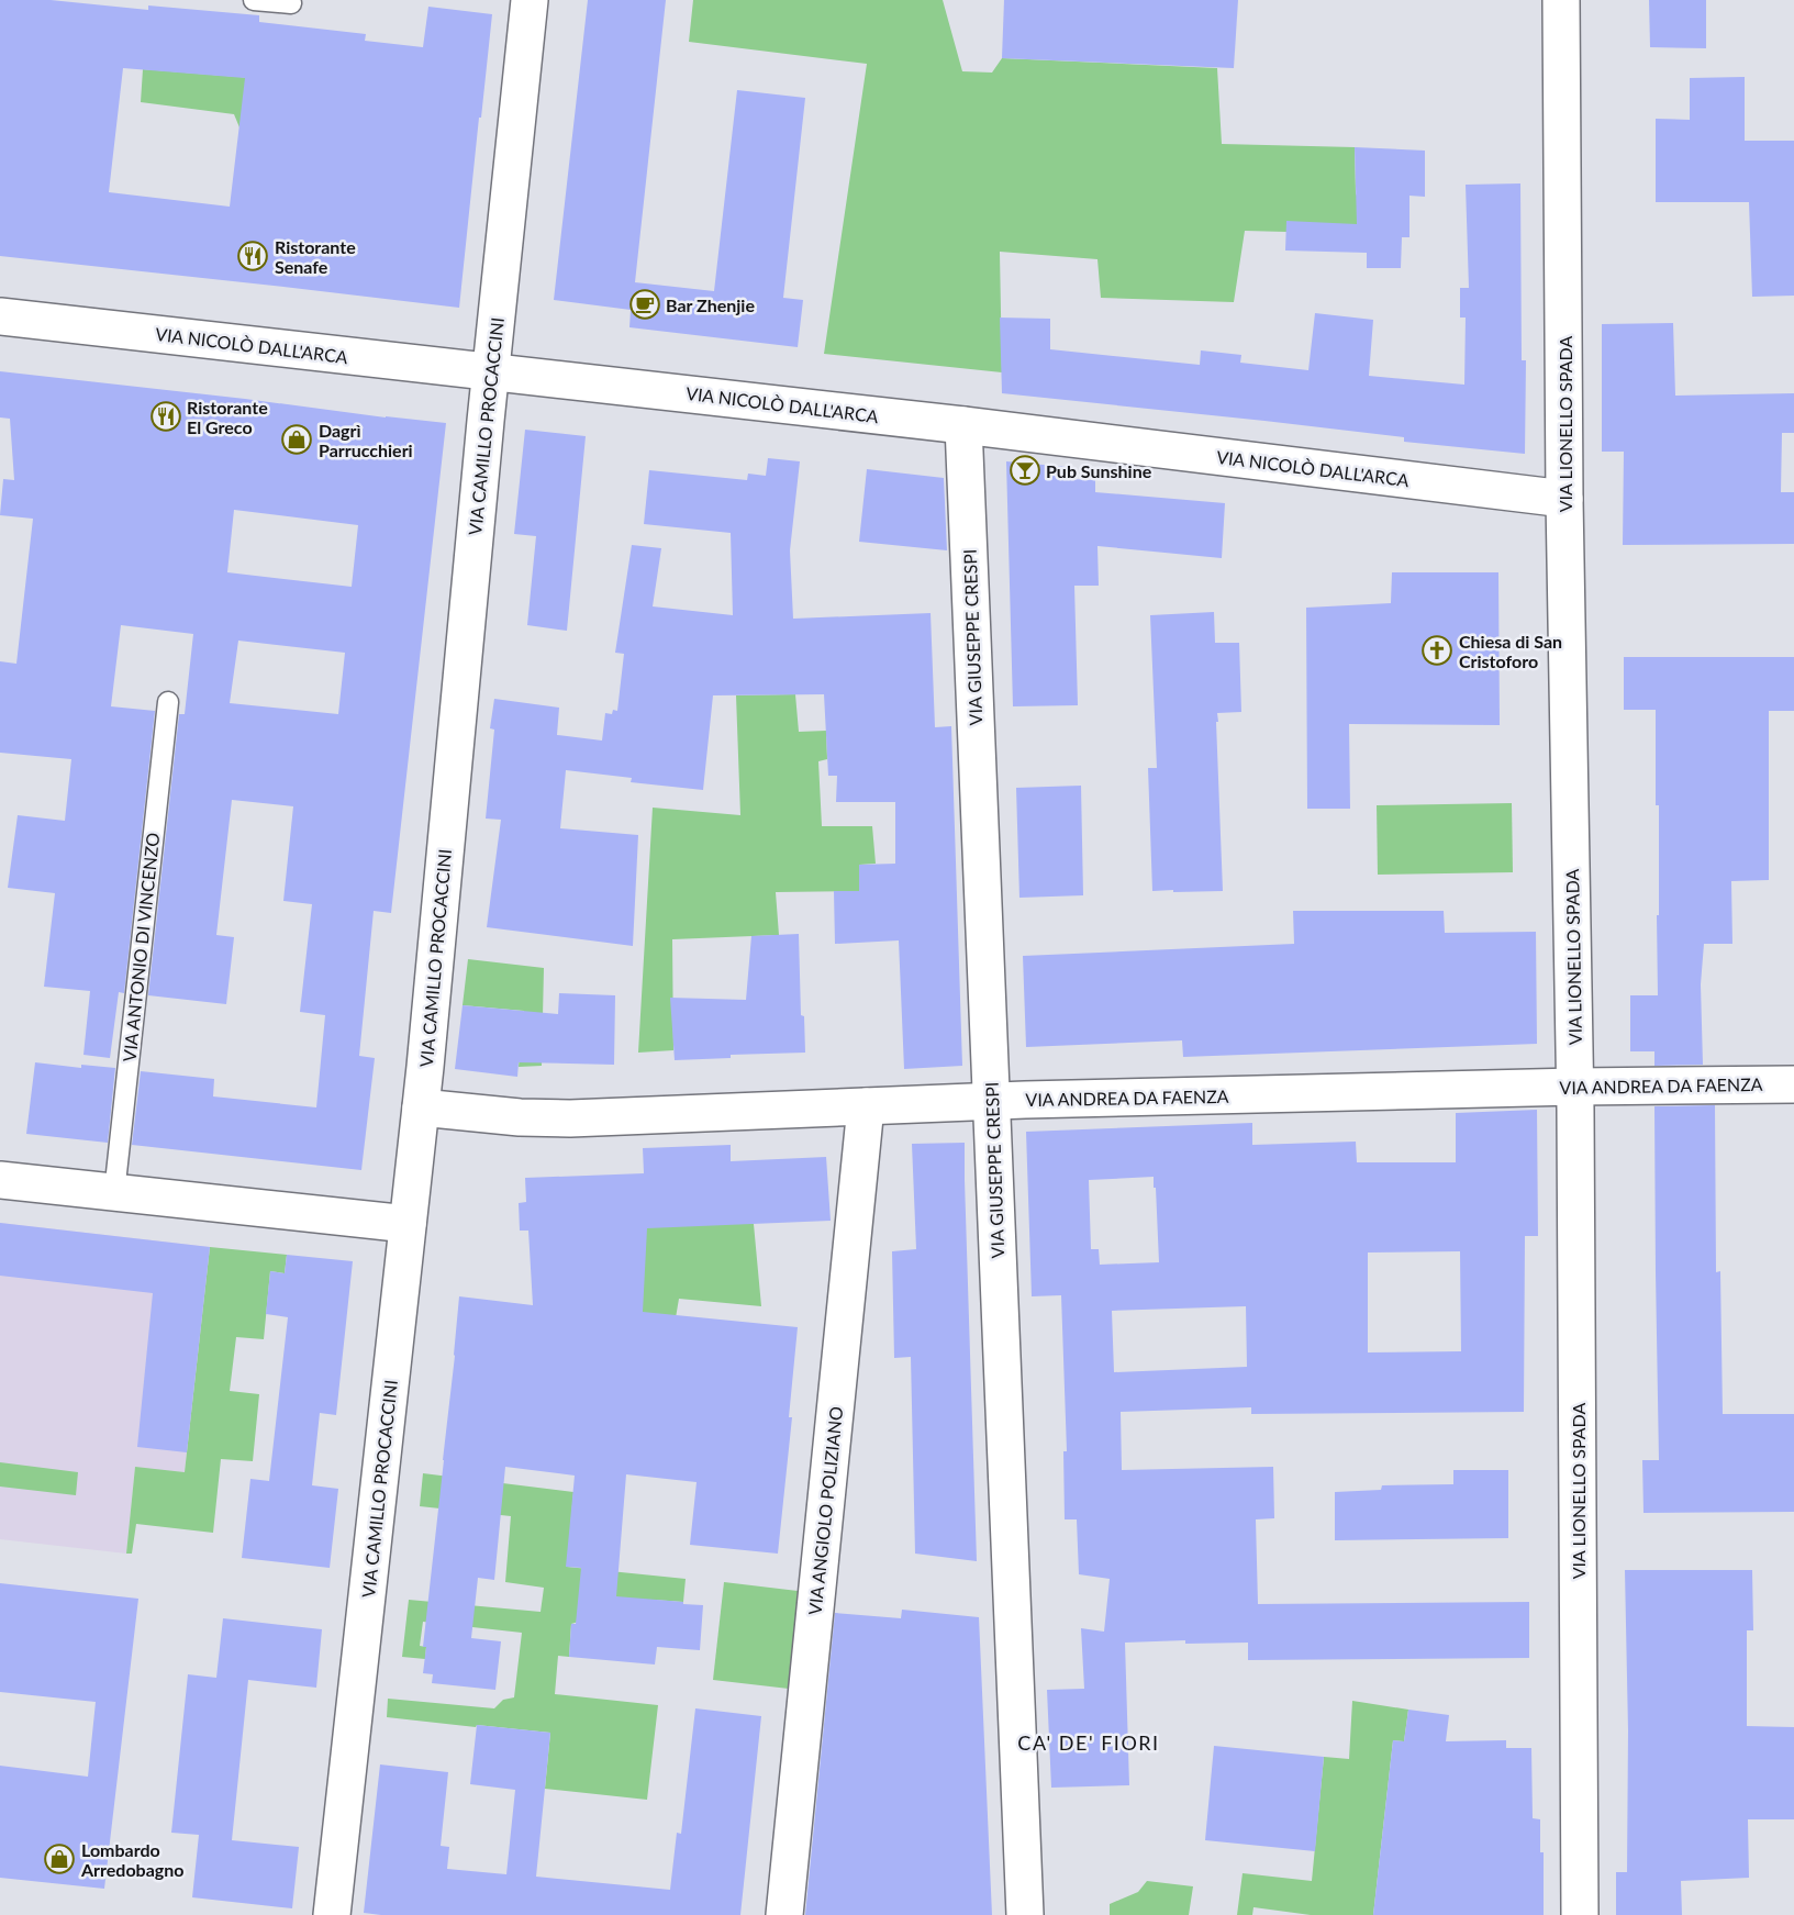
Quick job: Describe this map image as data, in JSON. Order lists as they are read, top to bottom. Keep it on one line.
{"streets":{"street":["VIA NICOLÒ DALL'ARCA","VIA LIONELLO SPADA","VIA CAMILLO PROCACCINI","VIA GIUSEPPE CRESPI","VIA ANDREA DA FAENZA","VIA ANGIOLO POLIZIANO"],"lane":["VIA ANTONIO DI VINCENZO"]},"crossings":[["VIA NICOLÒ DALL'ARCA","VIA LIONELLO SPADA"],["VIA NICOLÒ DALL'ARCA","VIA CAMILLO PROCACCINI"],["VIA NICOLÒ DALL'ARCA","VIA GIUSEPPE CRESPI"],["VIA LIONELLO SPADA","VIA ANDREA DA FAENZA"],["VIA CAMILLO PROCACCINI","VIA ANDREA DA FAENZA"],["VIA GIUSEPPE CRESPI","VIA ANDREA DA FAENZA"],["VIA ANDREA DA FAENZA","VIA ANGIOLO POLIZIANO"]],"districts":["CA' DE' FIORI"],"places":{"restaurant":["Ristorante Senafe","Ristorante El Greco"],"cafe":["Bar Zhenjie"],"shop":["Dagrì Parrucchieri","Lombardo Arredobagno"],"bar":["Pub Sunshine"],"church":["Chiesa di San Cristoforo"]}}
